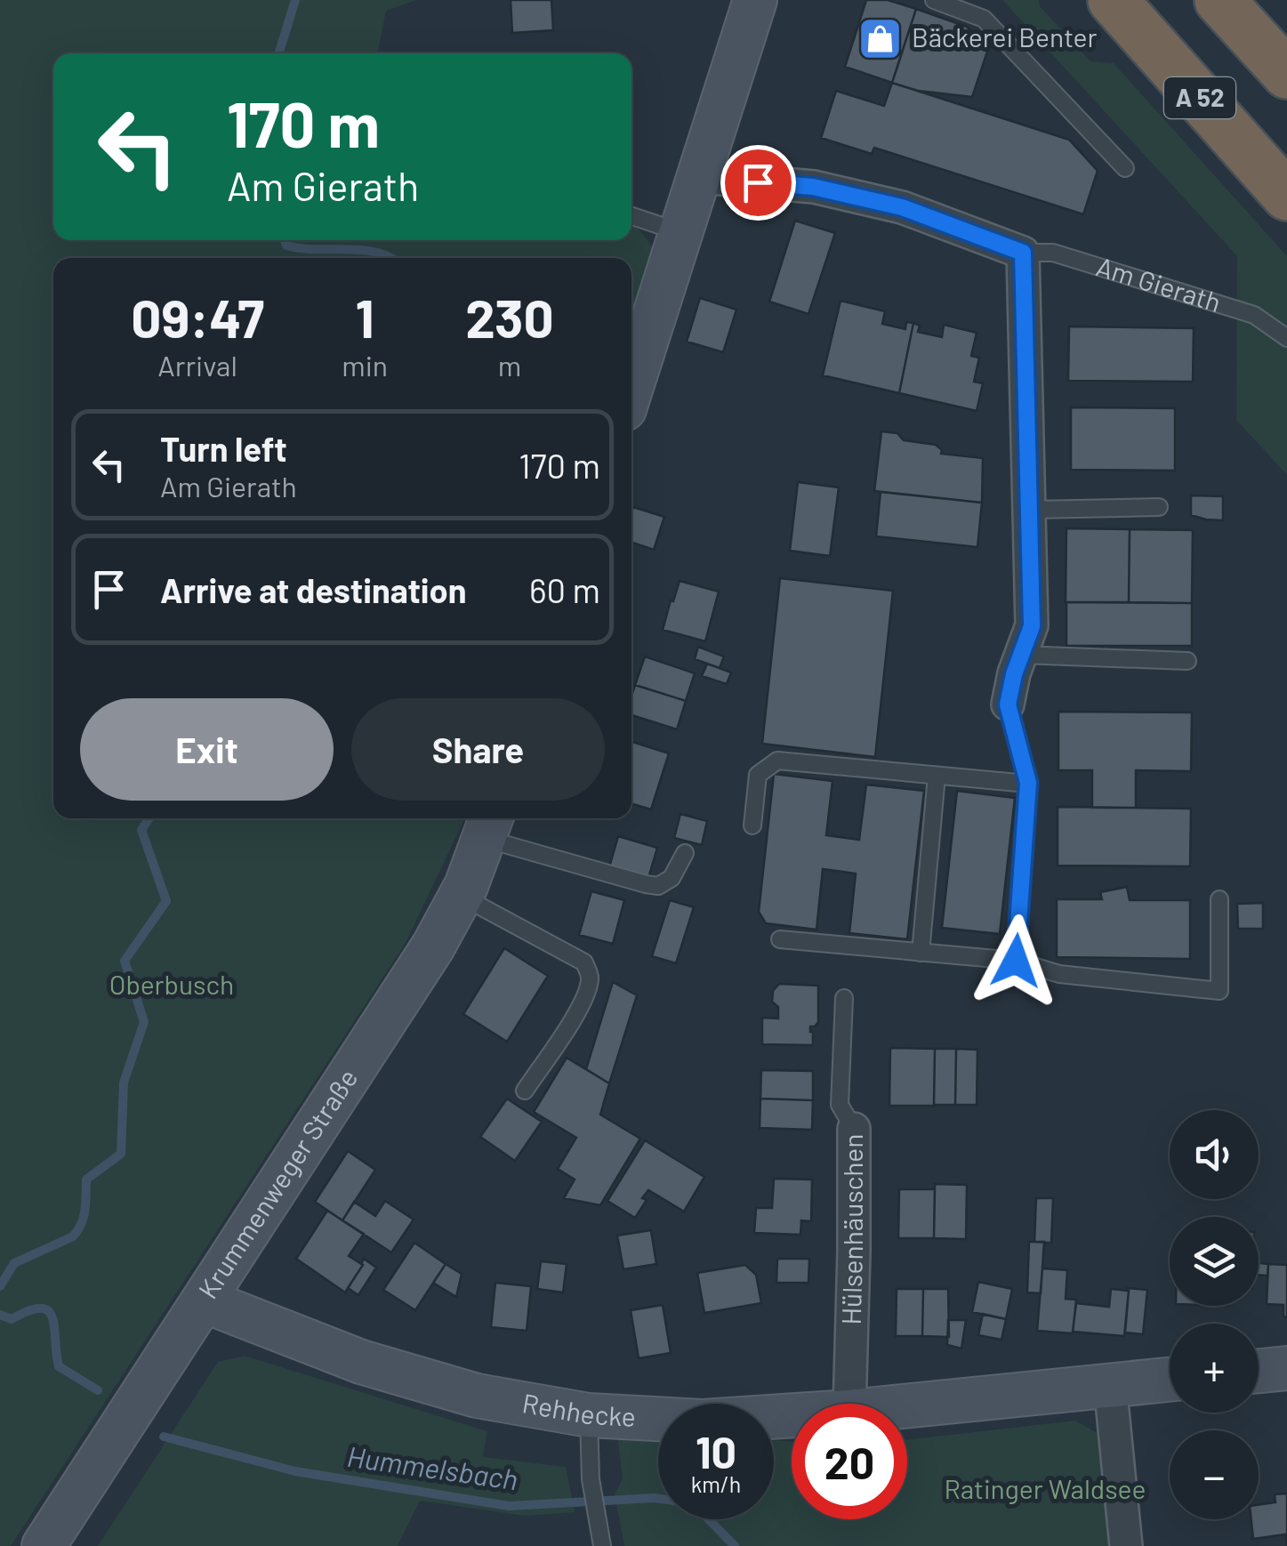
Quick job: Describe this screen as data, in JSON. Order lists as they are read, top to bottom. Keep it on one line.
{"streets":{"highway":["A 52"],"main road":["Krummenweger Straße","Rehhecke"],"street":["Am Gierath","Hülsenhäuschen"]},"crossings":[["Krummenweger Straße","Rehhecke"]],"water":["Hummelsbach"],"parks":["Oberbusch","Ratinger Waldsee"],"places":{"shop":["Bäckerei Benter"]},"page":{"turn":["170 m","Am Gierath"],"eta":["09:47","Arrival","1","min","230","m"],"list":[{"name":"Turn left","note":"Am Gierath","value":"170 m"},{"name":"Arrive at destination","value":"60 m"}],"buttons":["Exit","Share"],"map_buttons":["+","−"],"speed":"10 km/h","limit":"20"}}
